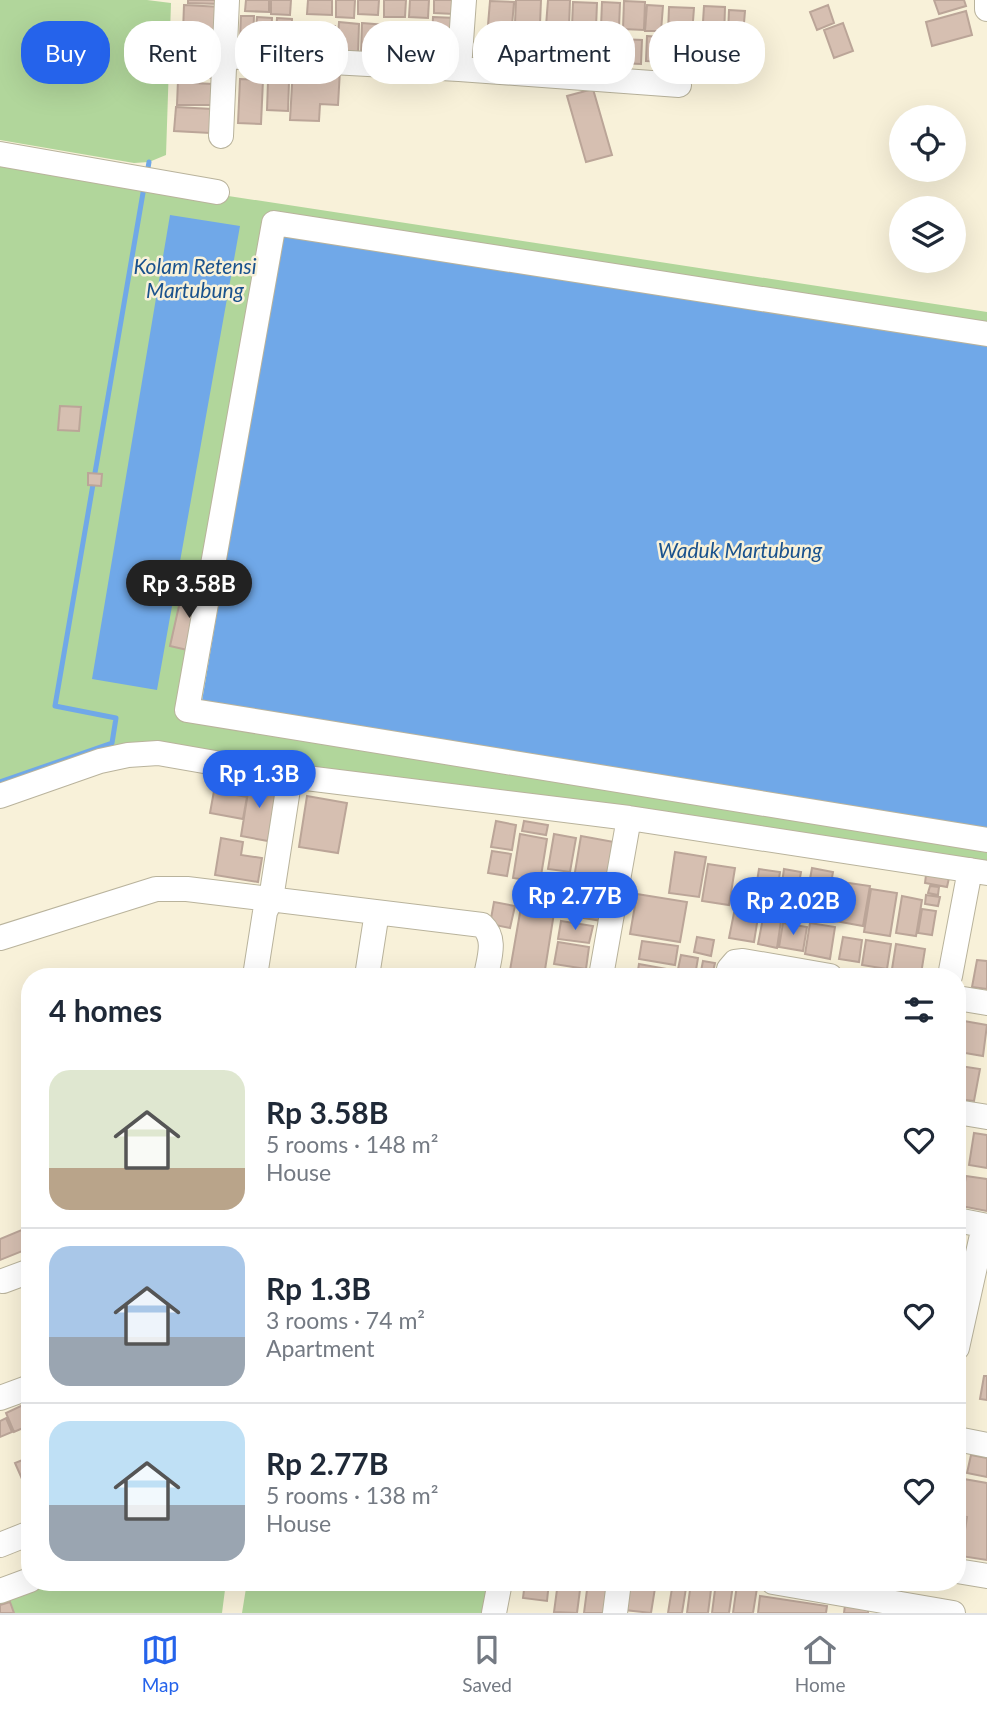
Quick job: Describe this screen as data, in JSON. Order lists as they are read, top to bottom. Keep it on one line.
{"water":["Kolam Retensi Martubung","Waduk Martubung"],"page":{"chip":["Buy","Rent","Filters","New","Apartment","House"],"price":["Rp 3.58B","Rp 1.3B","Rp 2.77B","Rp 2.02B"],"heading":"4 homes","list":[{"name":"Rp 3.58B","note":"5 rooms · 148 m² · House"},{"name":"Rp 1.3B","note":"3 rooms · 74 m² · Apartment"},{"name":"Rp 2.77B","note":"5 rooms · 138 m² · House"}],"tabs":["Map","Saved","Home"]}}
